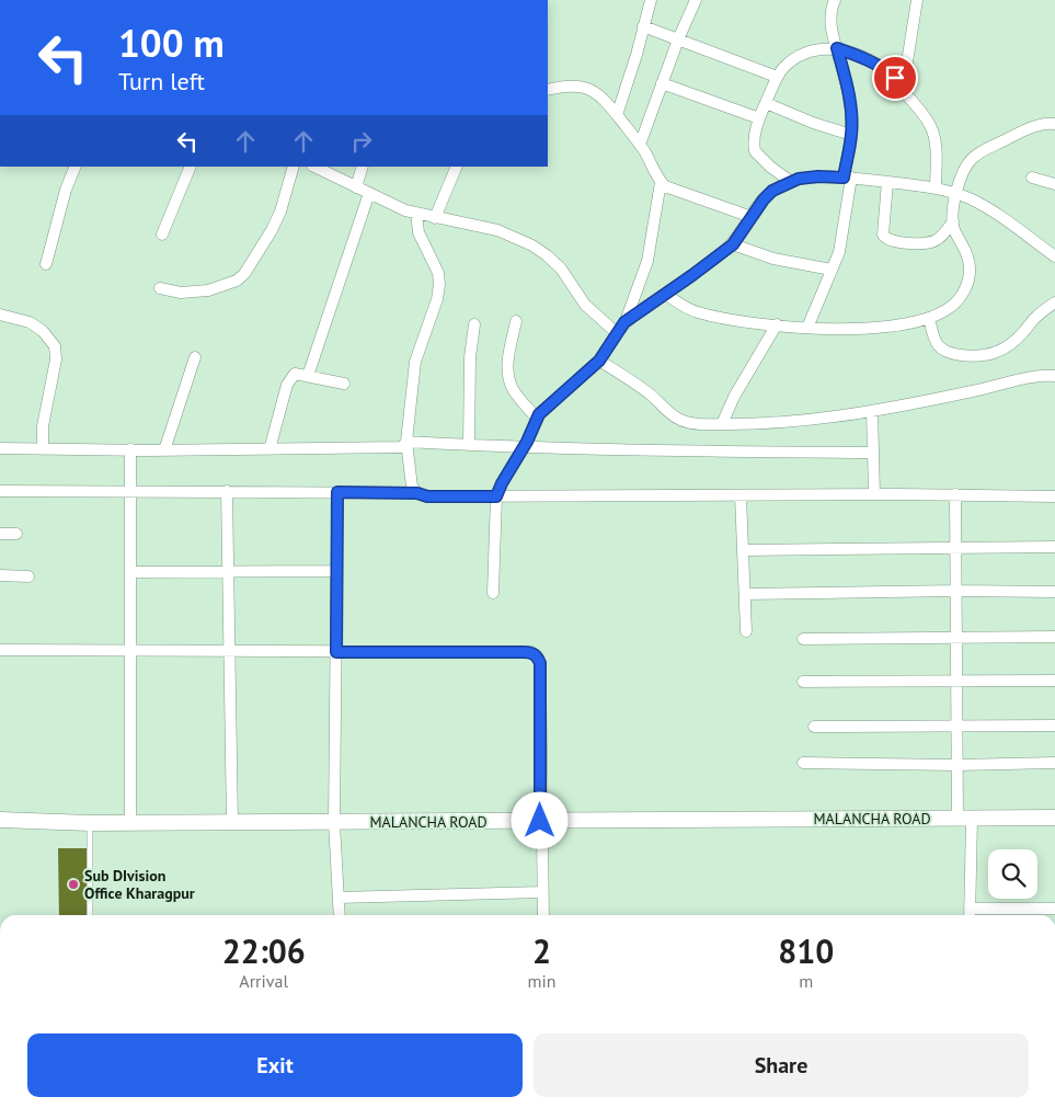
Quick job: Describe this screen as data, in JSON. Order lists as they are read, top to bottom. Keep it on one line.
{"streets":{"main road":["MALANCHA ROAD"]},"places":["Sub DIvision Office Kharagpur"],"page":{"turn":["100 m","Turn left"],"eta":["22:06","Arrival","2","min","810","m"],"buttons":["Exit","Share"]}}
